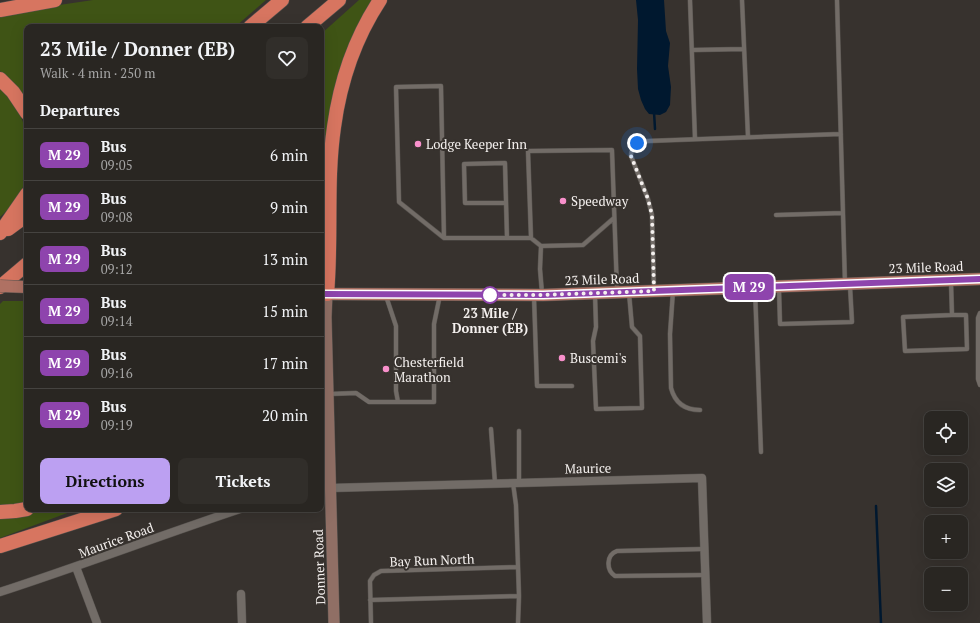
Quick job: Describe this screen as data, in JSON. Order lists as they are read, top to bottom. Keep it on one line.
{"streets":{"main road":["23 Mile Road"],"street":["Maurice","Maurice Road","Donner Road"],"lane":["Bay Run North"]},"crossings":[["23 Mile Road","Donner Road"],["Maurice","Donner Road"]],"places":["Lodge Keeper Inn","Speedway","23 Mile / Donner (EB)","Buscemi's","Chesterfield Marathon"],"page":{"on_map":"M 29","heading":[["23 Mile / Donner (EB)","Walk · 4 min · 250 m"],"Departures"],"list":[{"mark":"M 29","name":"Bus","note":"09:05","value":"6 min"},{"mark":"M 29","name":"Bus","note":"09:08","value":"9 min"},{"mark":"M 29","name":"Bus","note":"09:12","value":"13 min"},{"mark":"M 29","name":"Bus","note":"09:14","value":"15 min"},{"mark":"M 29","name":"Bus","note":"09:16","value":"17 min"},{"mark":"M 29","name":"Bus","note":"09:19","value":"20 min"}],"map_buttons":["+","−"],"buttons":["Directions","Tickets"]}}
